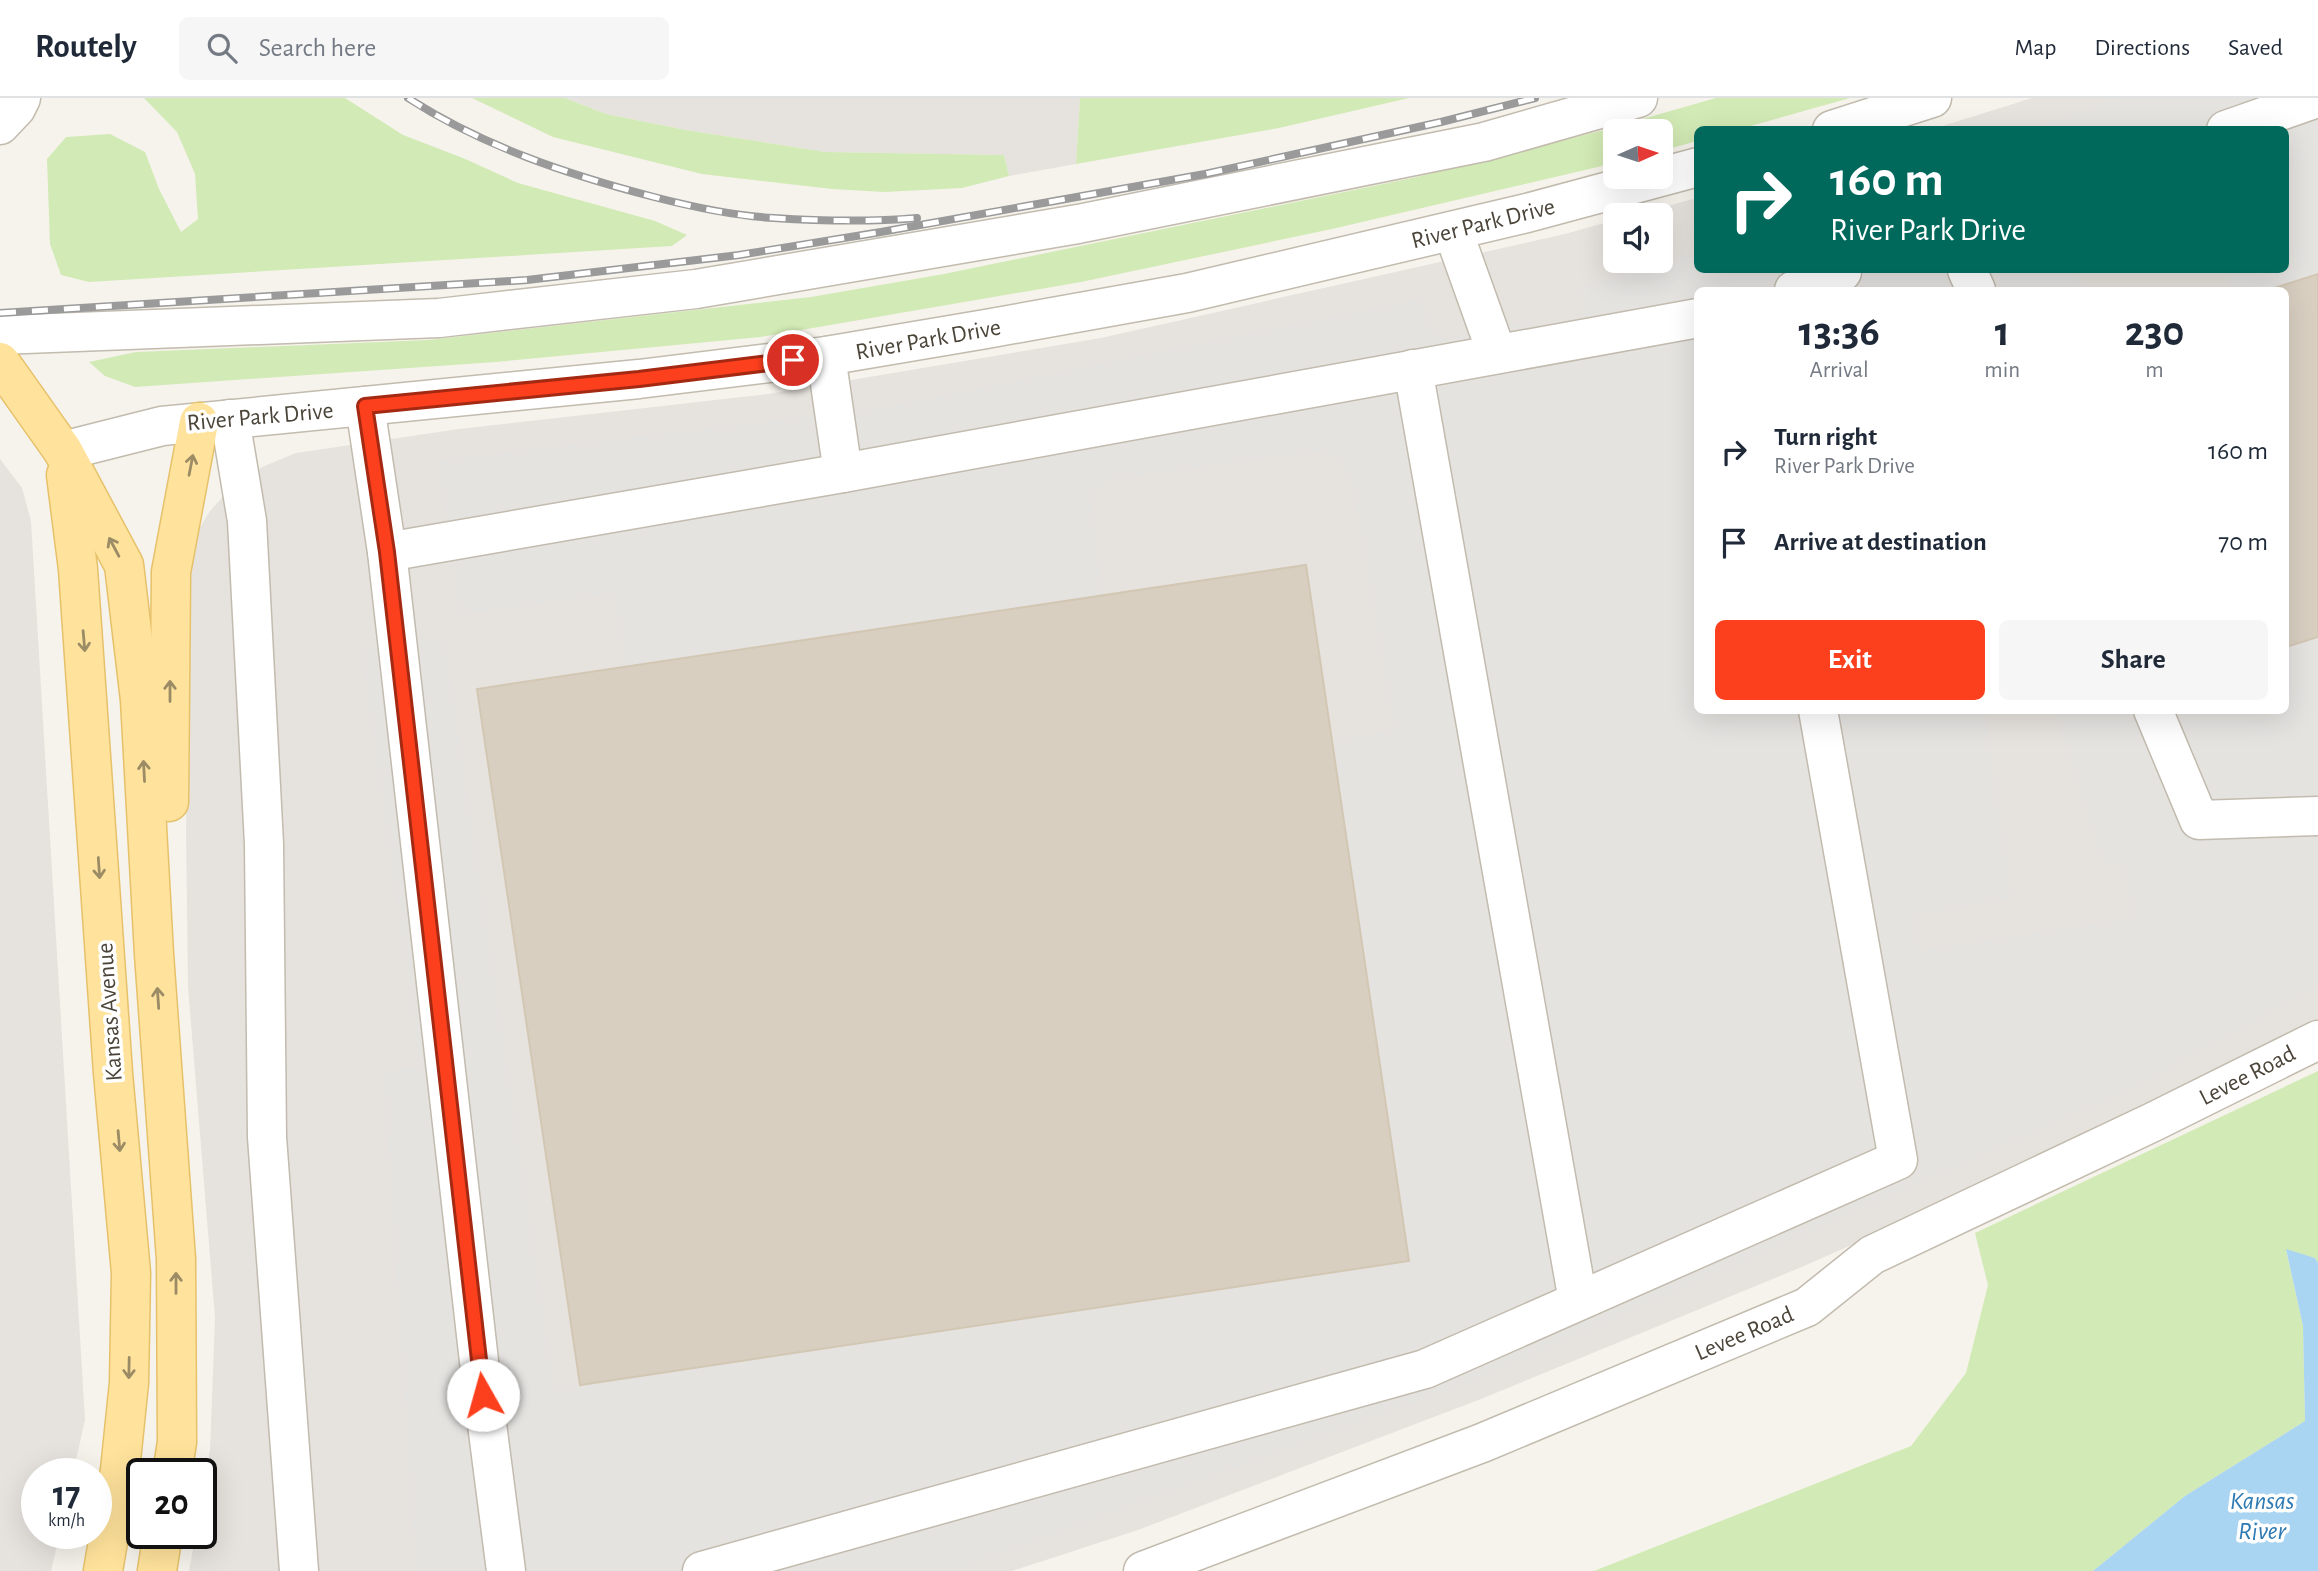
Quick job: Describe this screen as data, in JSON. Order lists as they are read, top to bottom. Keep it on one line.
{"streets":{"main road":["Kansas Avenue"],"street":["River Park Drive","Levee Road"]},"crossings":[["River Park Drive","Kansas Avenue"]],"water":["Kansas River"],"north":"right","page":{"header":"Routely","search":"Search here","nav":["Map","Directions","Saved"],"turn":["160 m","River Park Drive"],"eta":["13:36","Arrival","1","min","230","m"],"list":[{"name":"Turn right","note":"River Park Drive","value":"160 m"},{"name":"Arrive at destination","value":"70 m"}],"buttons":["Exit","Share"],"speed":"17 km/h","limit":"20"}}
